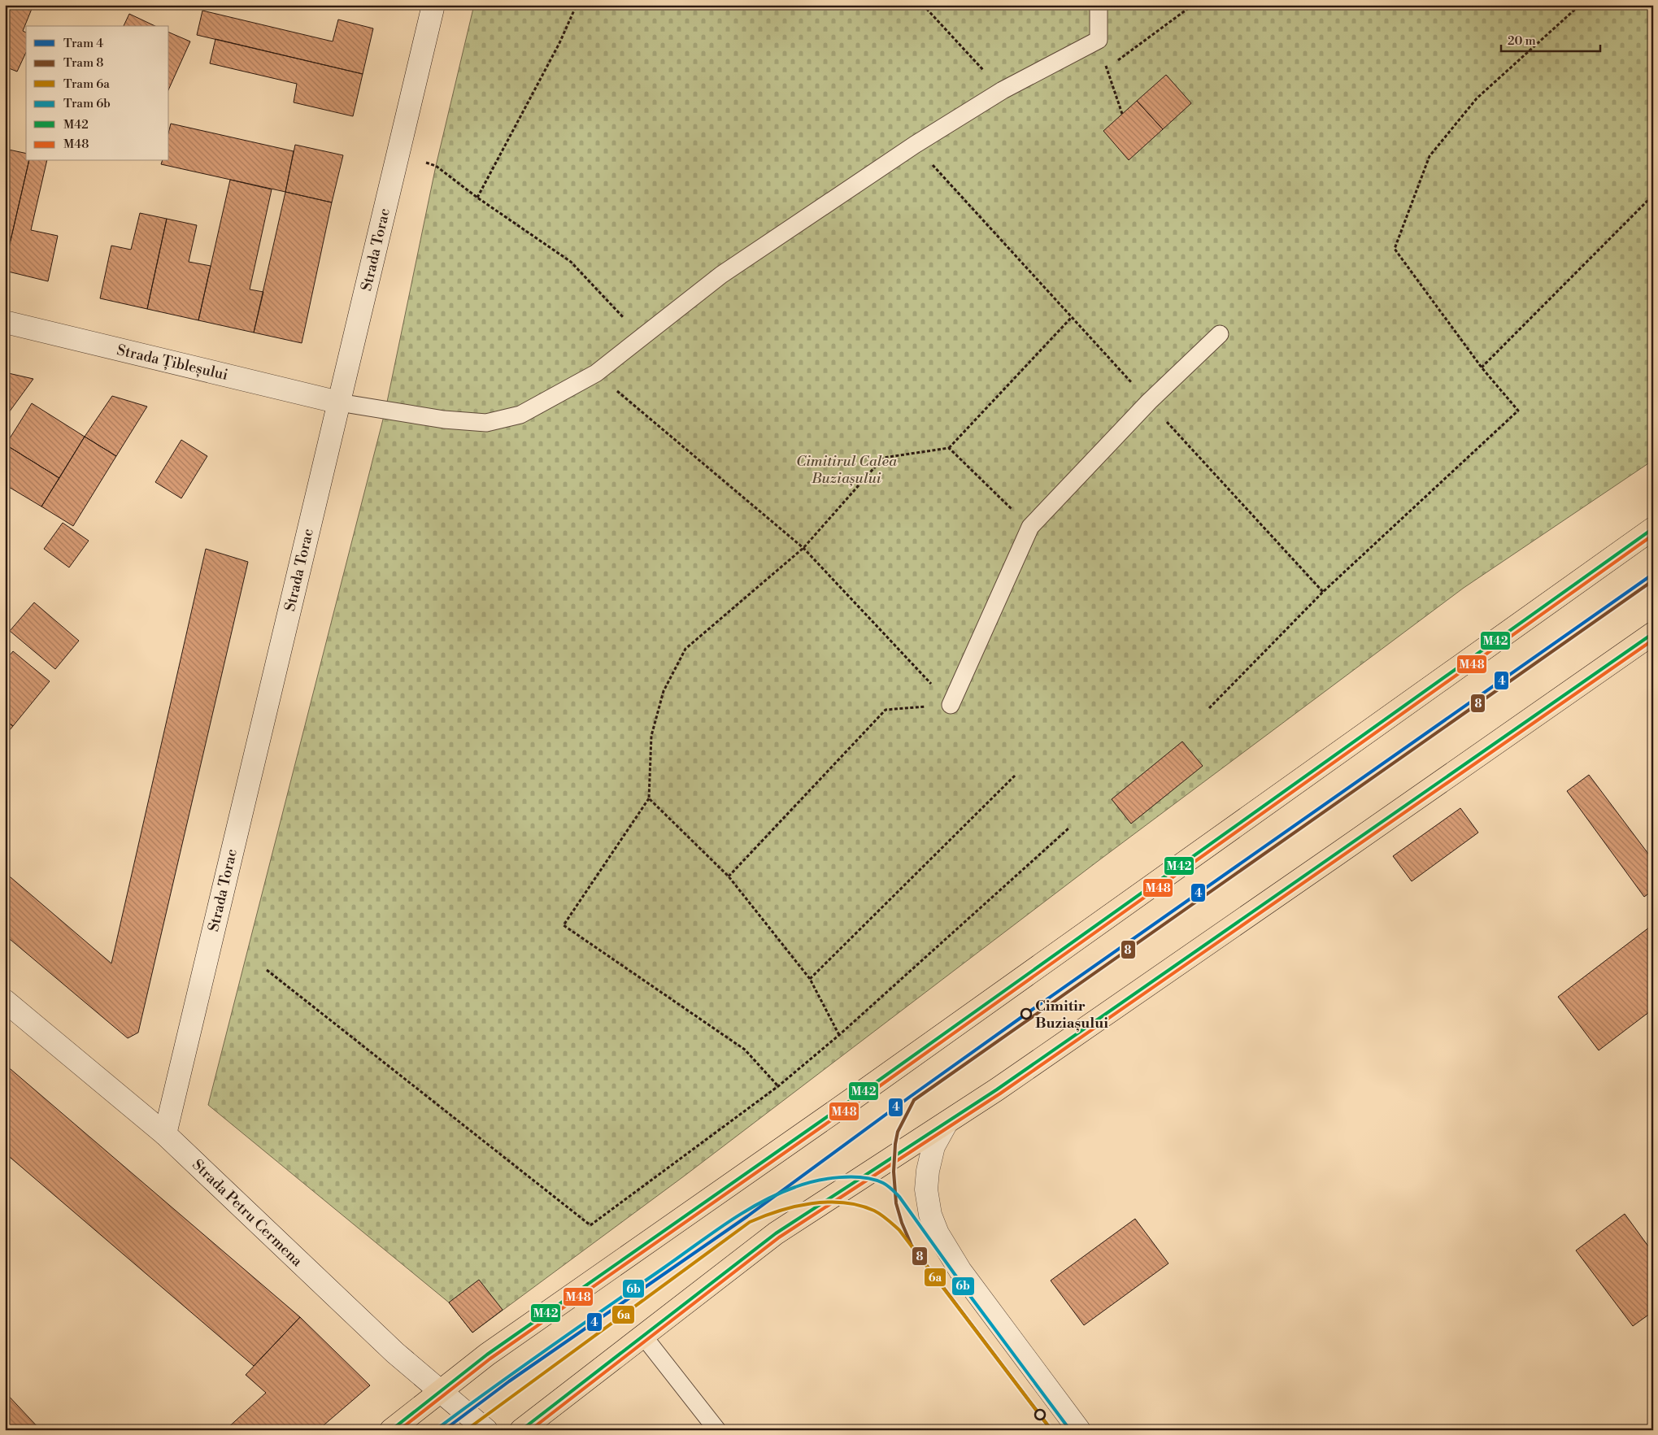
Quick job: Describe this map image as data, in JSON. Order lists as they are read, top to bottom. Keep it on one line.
{"streets":{"street":["Strada Torac","Strada Țibleșului","Strada Petru Cermena"]},"crossings":[["Strada Torac","Strada Țibleșului"],["Strada Torac","Strada Petru Cermena"]],"parks":["Cimitirul Calea Buziașului"],"places":["Cimitir Buziașului"],"lines":["transit line M42","transit line M48","tram line 4","tram line 8","tram line 6b","tram line 6a"],"legend":["Tram 4","Tram 8","Tram 6a","Tram 6b","M42","M48"],"scale_bar":"20 m"}
